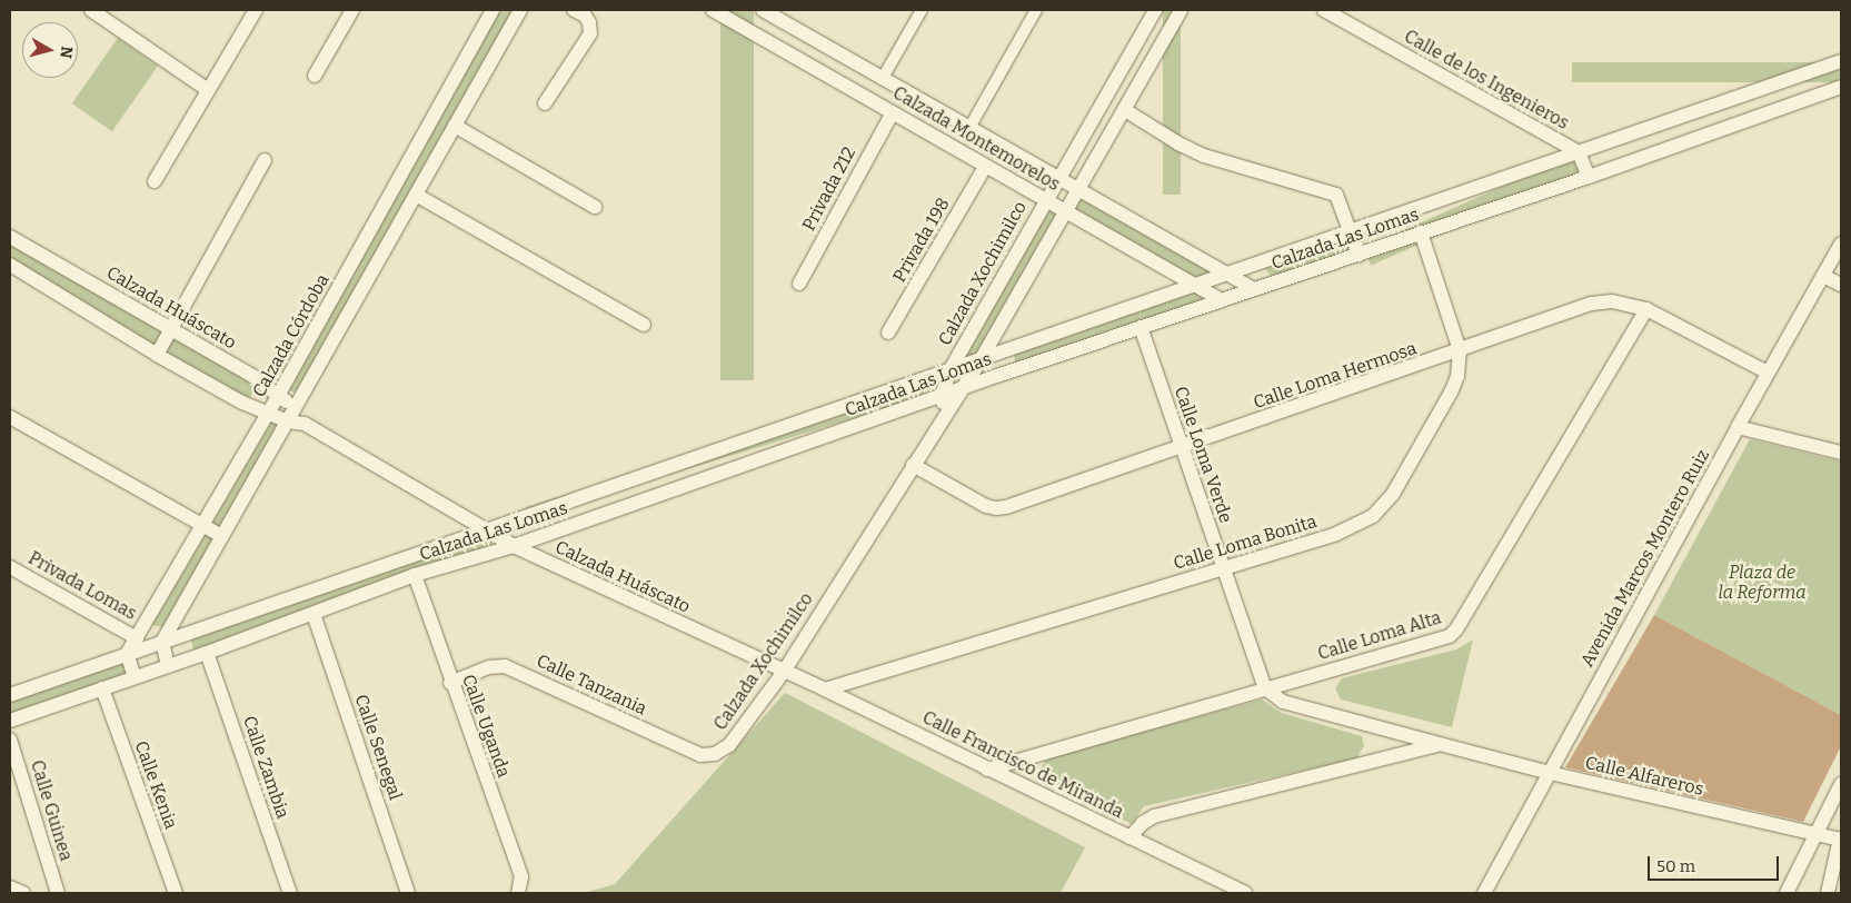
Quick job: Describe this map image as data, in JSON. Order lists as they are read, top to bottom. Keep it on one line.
{"streets":{"street":["Calle de los Ingenieros","Calzada Montemorelos","Privada 212","Calzada Las Lomas","Privada 198","Calzada Xochimilco","Calzada Huáscato","Calzada Córdoba","Calle Loma Hermosa","Calle Loma Verde","Calle Loma Bonita","Avenida Marcos Montero Ruiz","Privada Lomas","Calle Loma Alta","Calle Tanzania","Calle Uganda","Calle Senegal","Calle Francisco de Miranda","Calle Zambia","Calle Alfareros","Calle Kenia","Calle Guinea"]},"crossings":[["Calle de los Ingenieros","Calzada Las Lomas"],["Calzada Montemorelos","Privada 212"],["Calzada Montemorelos","Calzada Las Lomas"],["Calzada Montemorelos","Privada 198"],["Calzada Montemorelos","Calzada Xochimilco"],["Calzada Las Lomas","Calzada Xochimilco"],["Calzada Las Lomas","Calzada Huáscato"],["Calzada Las Lomas","Calzada Córdoba"],["Calzada Las Lomas","Calle Loma Verde"],["Calzada Las Lomas","Calle Loma Bonita"],["Calzada Las Lomas","Calle Uganda"],["Calzada Las Lomas","Calle Senegal"],["Calzada Las Lomas","Calle Zambia"],["Calzada Las Lomas","Calle Kenia"],["Calzada Xochimilco","Calzada Huáscato"],["Calzada Xochimilco","Calle Loma Hermosa"],["Calzada Xochimilco","Calle Tanzania"],["Calzada Xochimilco","Calle Francisco de Miranda"],["Calzada Huáscato","Calzada Córdoba"],["Calzada Huáscato","Calle Francisco de Miranda"],["Calzada Córdoba","Privada Lomas"],["Calle Loma Hermosa","Calle Loma Verde"],["Calle Loma Hermosa","Calle Loma Bonita"],["Calle Loma Hermosa","Avenida Marcos Montero Ruiz"],["Calle Loma Hermosa","Calle Loma Alta"],["Calle Loma Verde","Calle Loma Bonita"],["Calle Loma Verde","Calle Loma Alta"],["Calle Loma Verde","Calle Alfareros"],["Calle Loma Bonita","Calle Francisco de Miranda"],["Avenida Marcos Montero Ruiz","Calle Alfareros"],["Calle Loma Alta","Calle Francisco de Miranda"],["Calle Loma Alta","Calle Alfareros"],["Calle Tanzania","Calle Uganda"],["Calle Francisco de Miranda","Calle Alfareros"]],"parks":["Plaza de la Reforma"],"scale_bar":"50 m","north":"right"}
